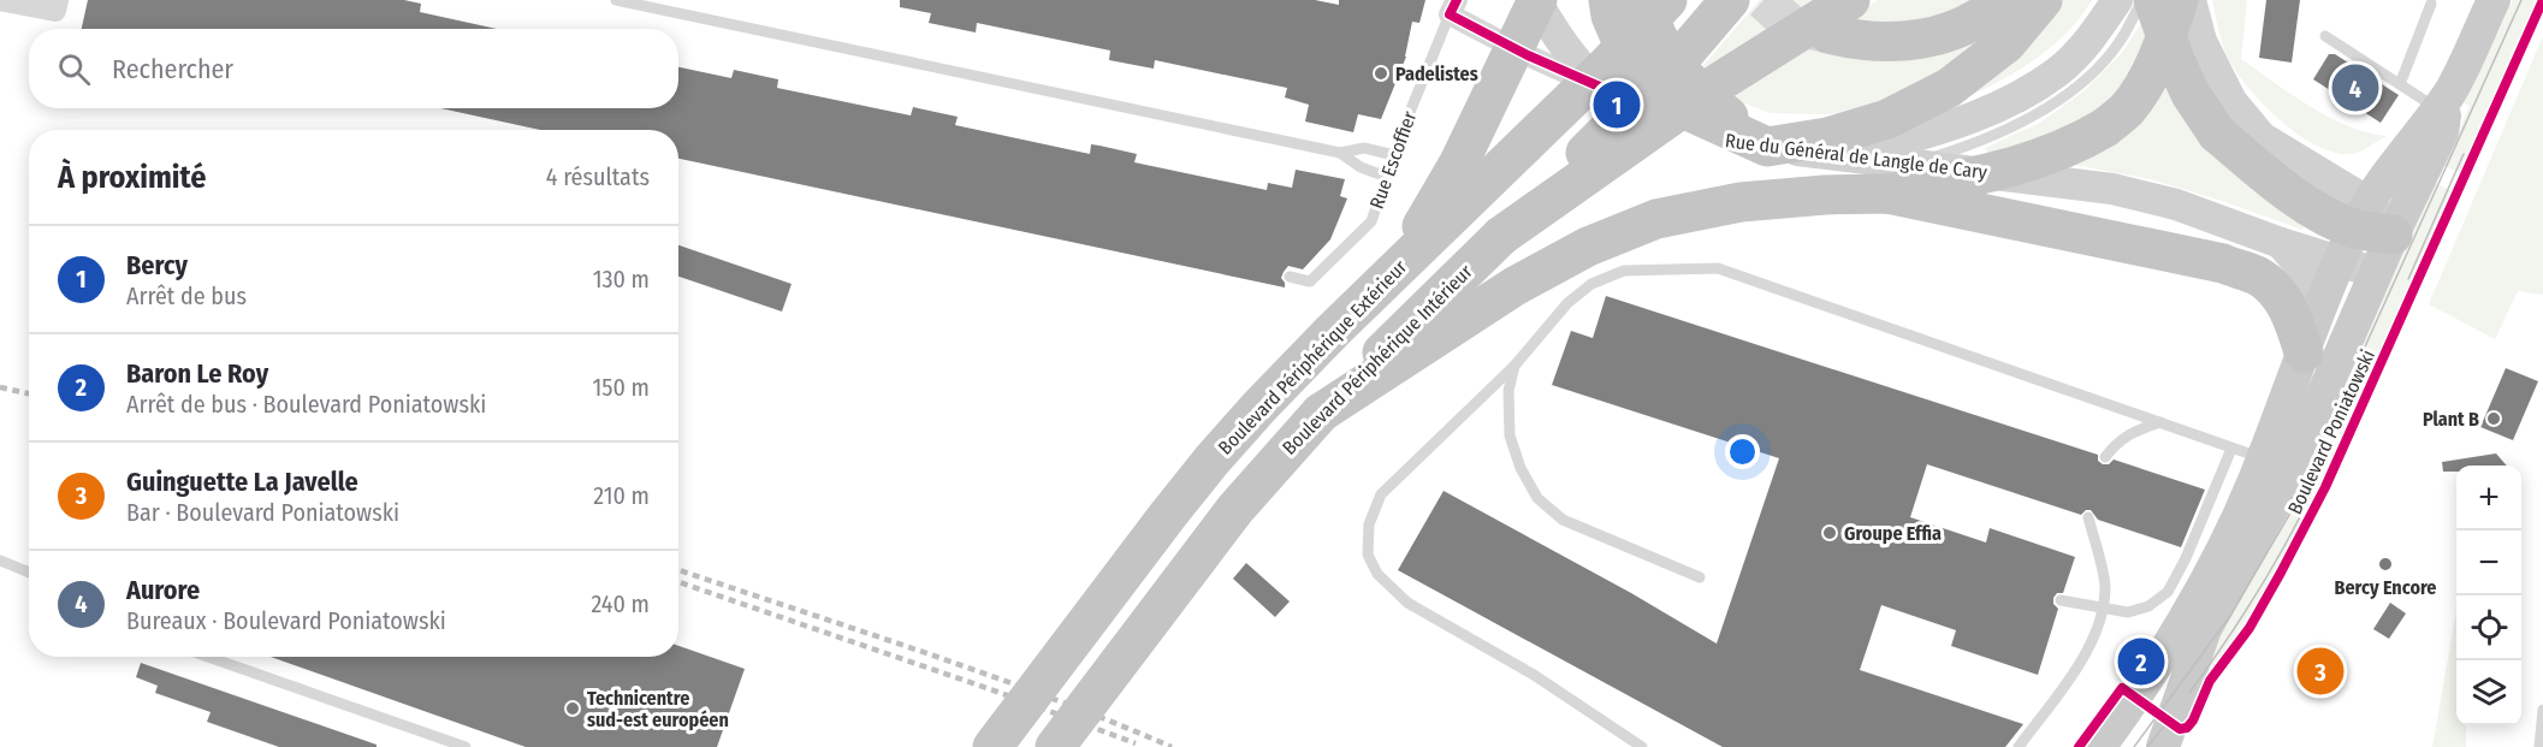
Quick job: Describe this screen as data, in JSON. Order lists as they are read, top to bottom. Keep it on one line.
{"streets":{"highway":["Boulevard Périphérique Extérieur","Boulevard Périphérique Intérieur"],"main road":["Rue du Général de Langle de Cary","Boulevard Poniatowski"],"lane":["Rue Escoffier"]},"crossings":[["Rue du Général de Langle de Cary","Rue Escoffier"],["Rue du Général de Langle de Cary","Boulevard Poniatowski"]],"places":["Padelistes","Plant B","Groupe Effia","Bercy Encore","Technicentre sud-est européen"],"page":{"search":"Rechercher","pins":["4","1","2","3"],"heading":["À proximité","4 résultats"],"list":[{"mark":"1","name":"Bercy","note":"Arrêt de bus","value":"130 m"},{"mark":"2","name":"Baron Le Roy","note":"Arrêt de bus · Boulevard Poniatowski","value":"150 m"},{"mark":"3","name":"Guinguette La Javelle","note":"Bar · Boulevard Poniatowski","value":"210 m"},{"mark":"4","name":"Aurore","note":"Bureaux · Boulevard Poniatowski","value":"240 m"}],"map_buttons":["+","−"]}}
